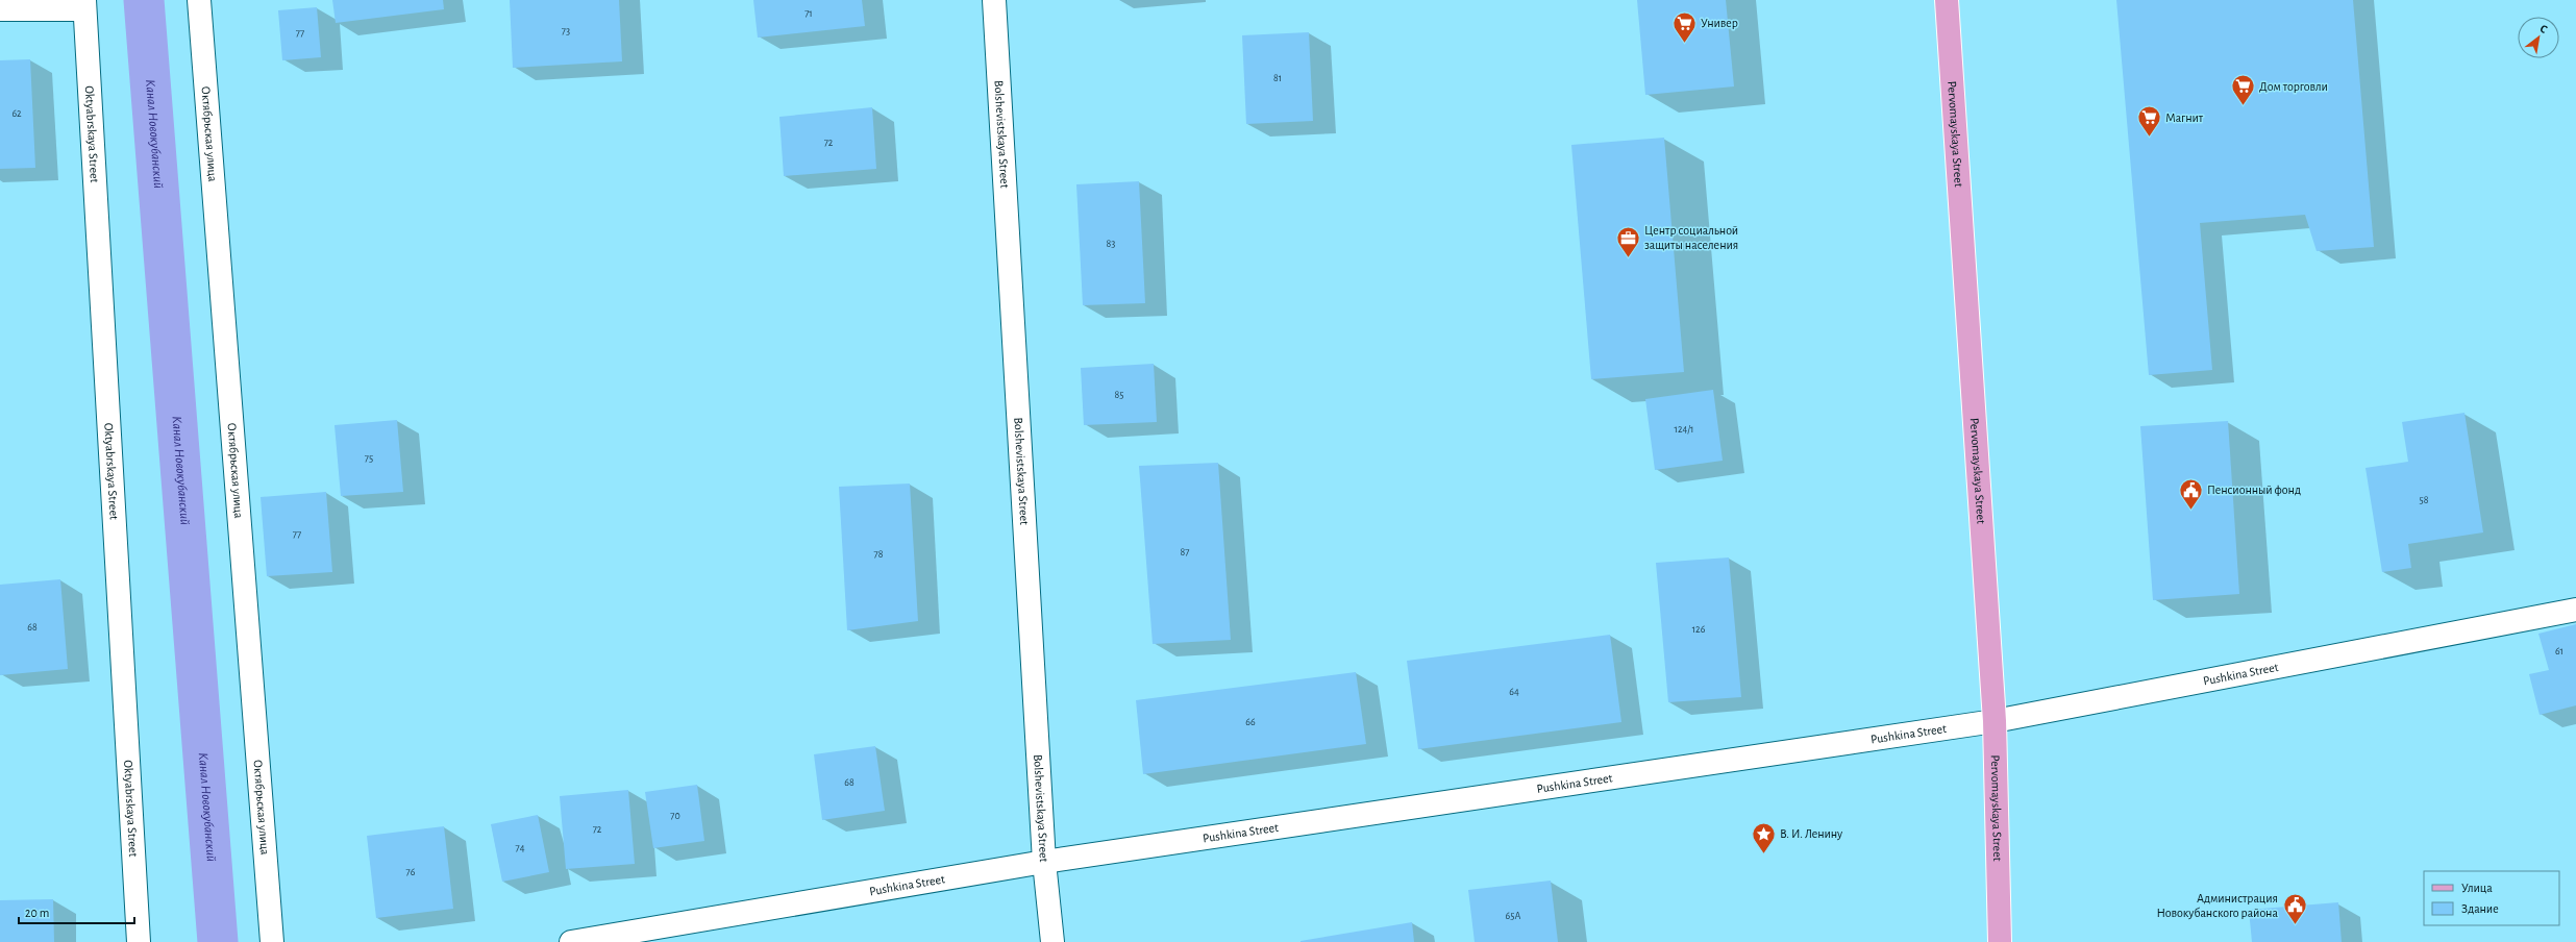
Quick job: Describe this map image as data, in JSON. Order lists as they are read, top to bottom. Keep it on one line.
{"streets":{"main road":["Pervomayskaya Street"],"street":["Oktyabrskaya Street","Октябрьская улица","Bolshevistskaya Street","Pushkina Street"]},"crossings":[["Bolshevistskaya Street","Pushkina Street"],["Pervomayskaya Street","Pushkina Street"]],"water":["Канал Новокубанский"],"places":{"supermarket":["Универ","Дом торговли","Магнит"],"office":["Центр социальной защиты населения"],"public building":["Пенсионный фонд","Администрация Новокубанского района"],"place":["В. И. Ленину"]},"house_numbers":["71","73","77","81","62","72","83","85","124/1","75","58","77","87","78","68","126","61","64","66","68","70","72","74","76","65А"],"legend":["Улица","Здание"],"scale_bar":"20 m","north":"top right"}
